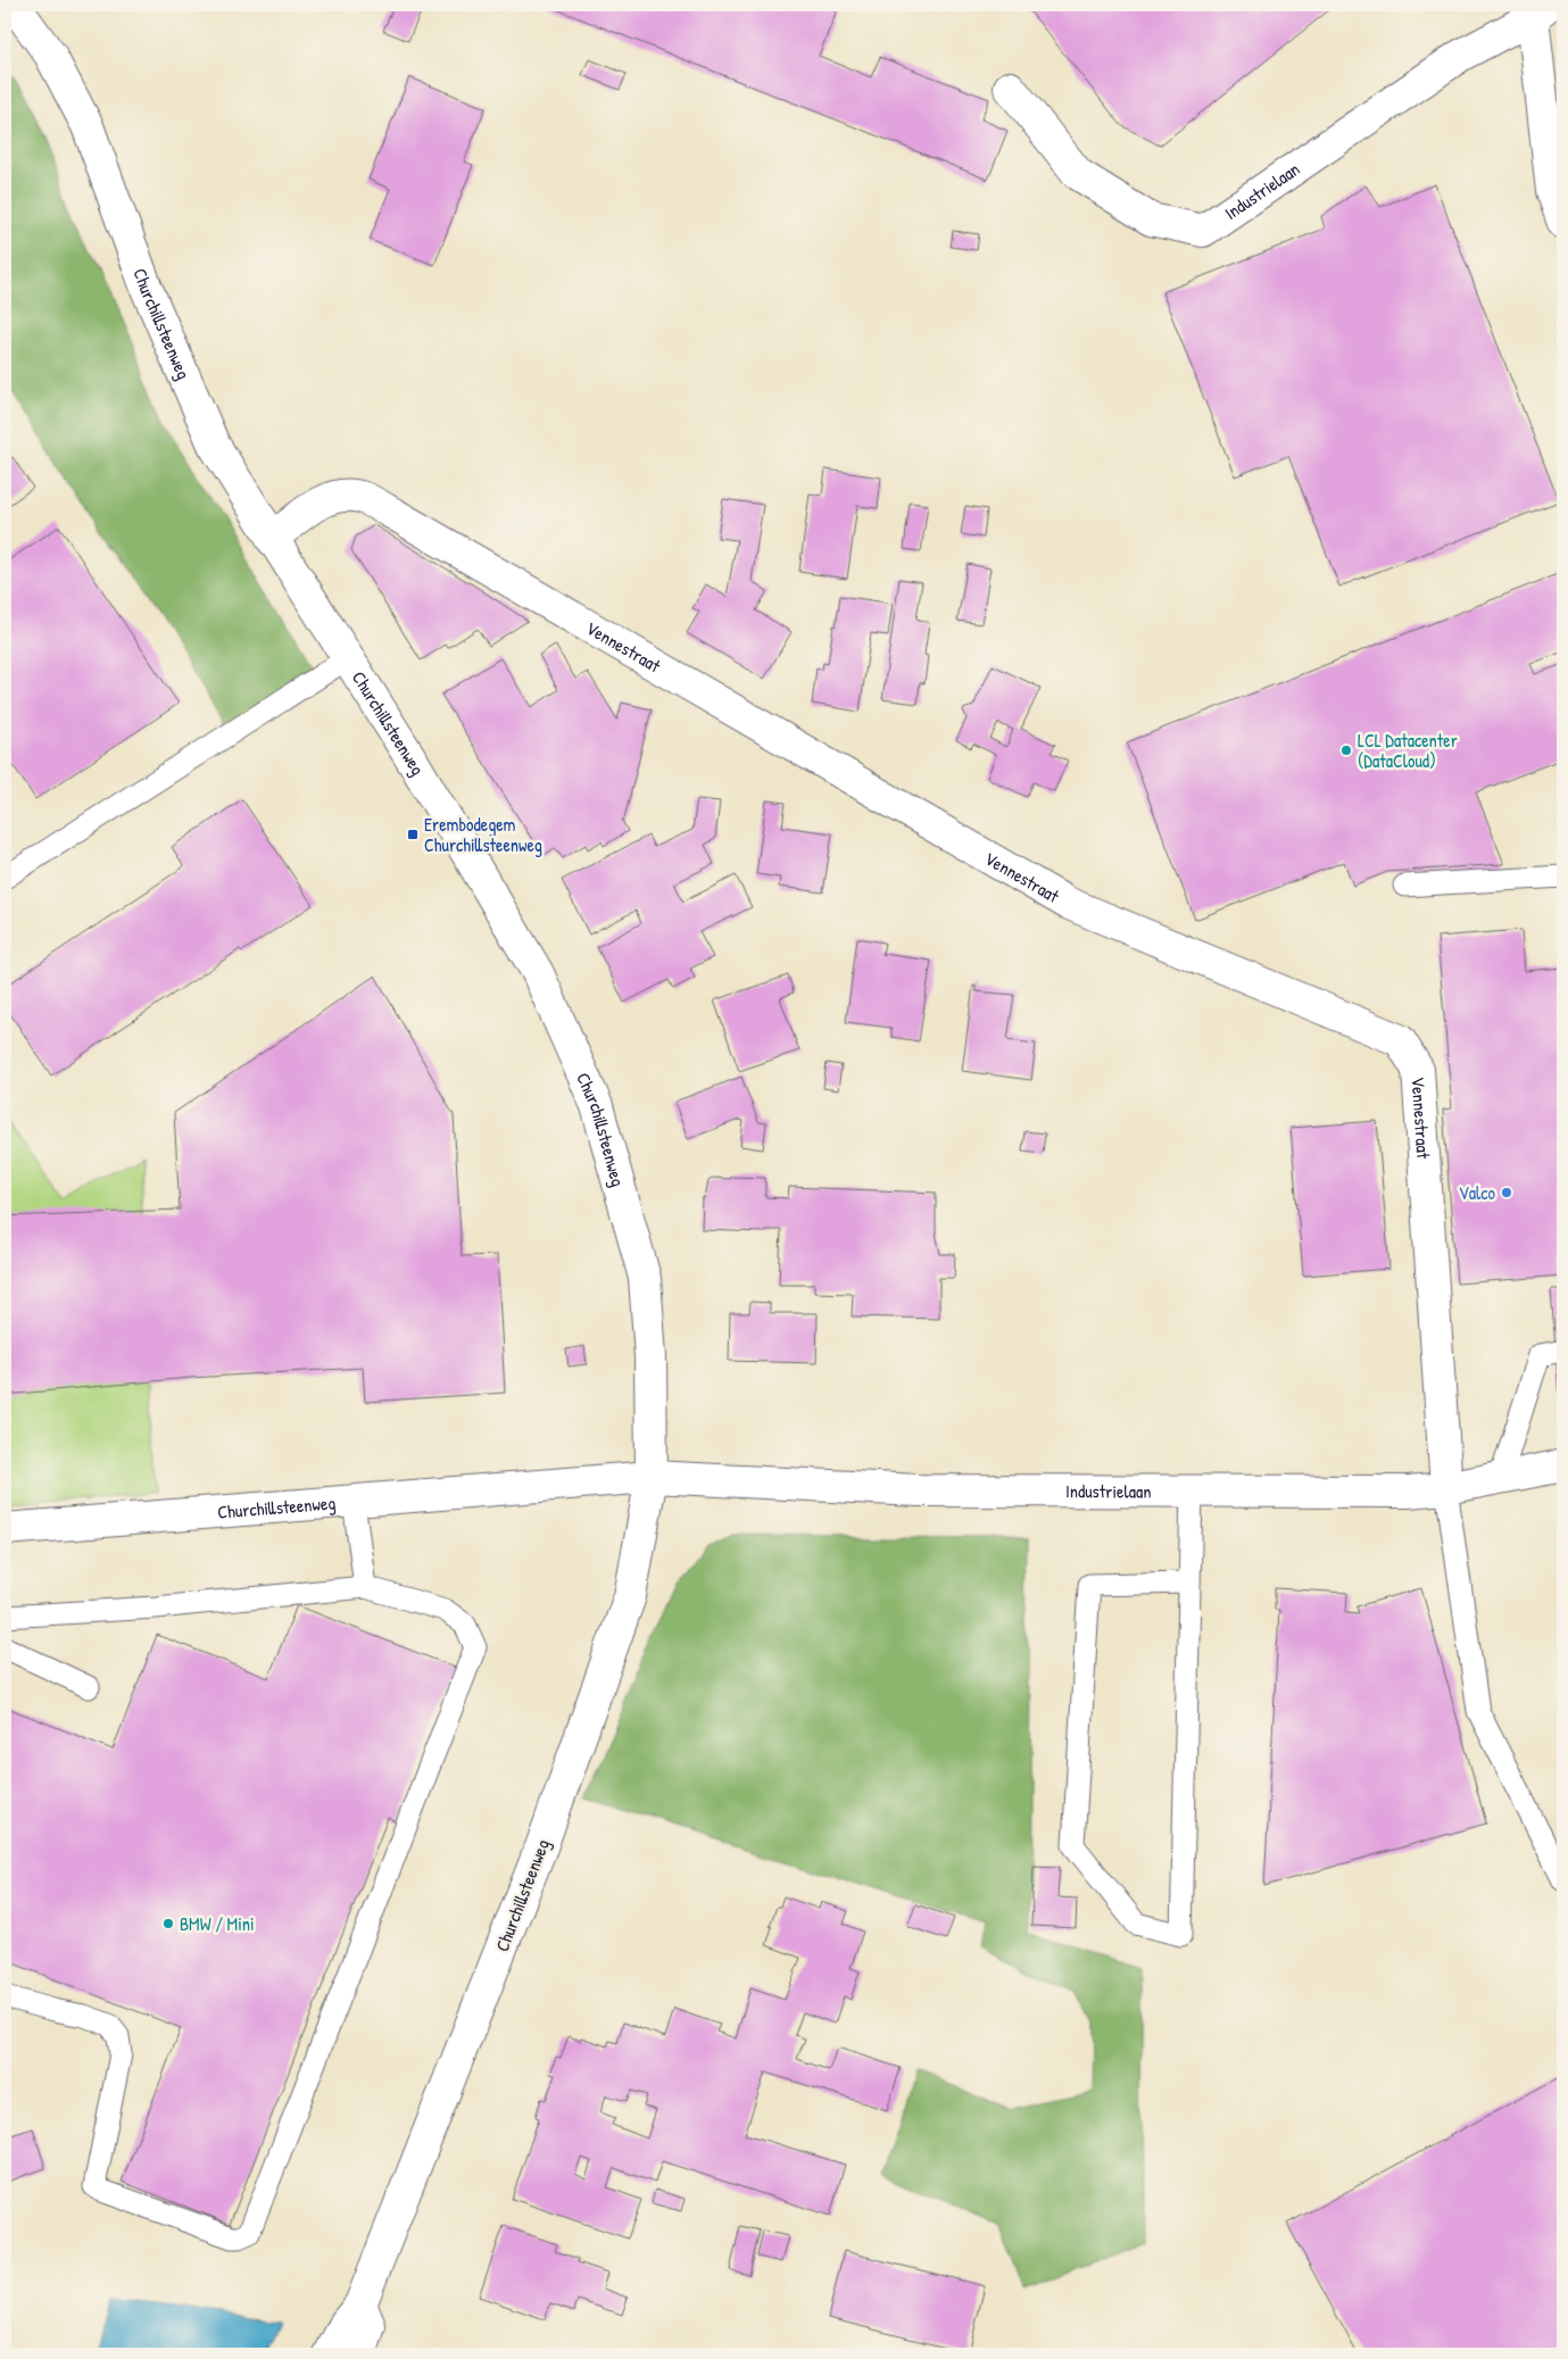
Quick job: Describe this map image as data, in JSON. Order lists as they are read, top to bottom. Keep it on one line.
{"streets":{"street":["Industrielaan","Churchillsteenweg","Vennestraat"]},"crossings":[["Industrielaan","Churchillsteenweg"],["Industrielaan","Vennestraat"],["Churchillsteenweg","Vennestraat"]],"places":{"other":["LCL Datacenter (DataCloud)","Valco","BMW / Mini"],"transit":["Erembodegem Churchillsteenweg"]}}
